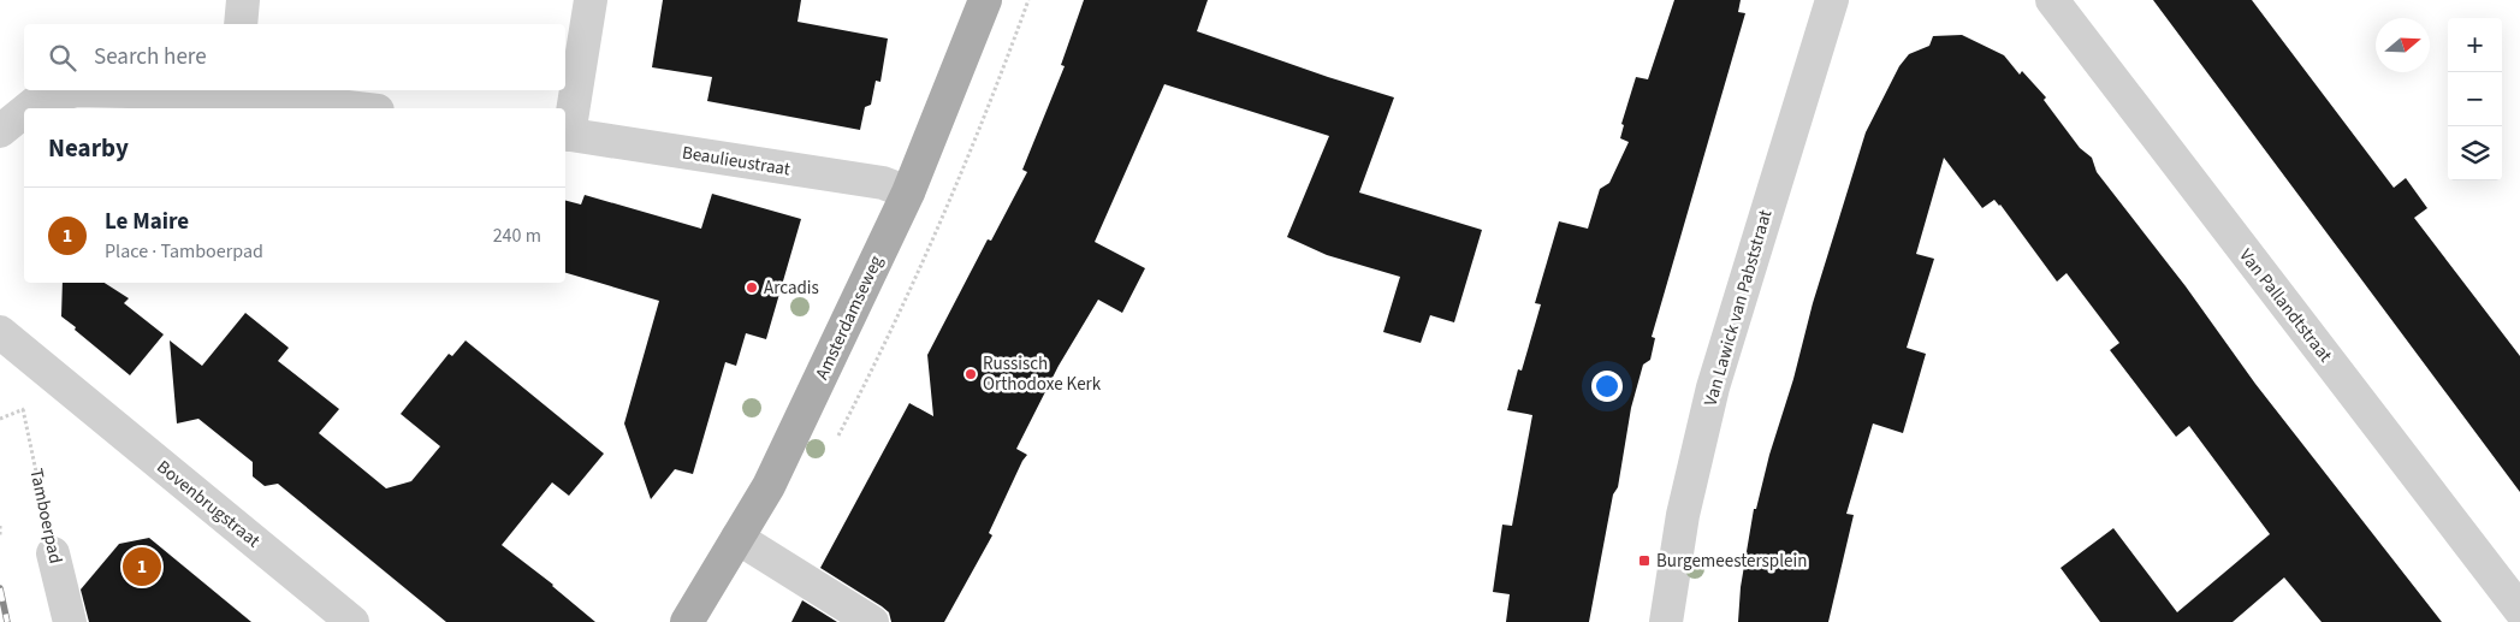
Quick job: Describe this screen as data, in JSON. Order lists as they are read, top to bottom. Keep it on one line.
{"streets":{"main road":["Amsterdamseweg"],"street":["Beaulieustraat","Van Pallandtstraat","Van Lawick van Pabststraat","Bovenbrugstraat","Tamboerpad"]},"crossings":[["Beaulieustraat","Amsterdamseweg"]],"places":{"other":["Arcadis","Russisch Orthodoxe Kerk"],"transit":["Burgemeestersplein"]},"north":"right","page":{"map_buttons":["+","−"],"search":"Search here","heading":"Nearby","list":[{"mark":"1","name":"Le Maire","note":"Place · Tamboerpad","value":"240 m"}],"pins":"1"}}
